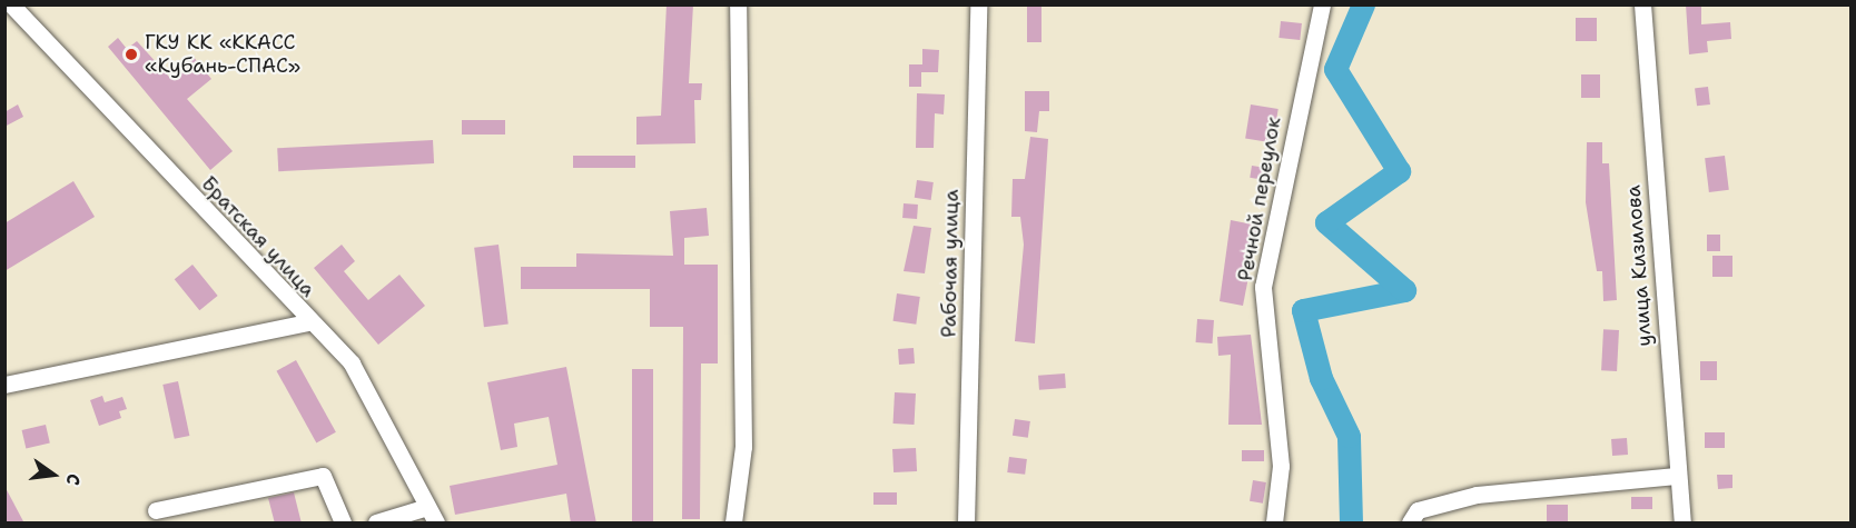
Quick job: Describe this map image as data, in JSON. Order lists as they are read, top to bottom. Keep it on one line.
{"streets":{"street":["Речной переулок","Братская улица","Рабочая улица","улица Кизилова"]},"places":["ГКУ КК «ККАСС «Кубань-СПАС»"],"north":"right"}
